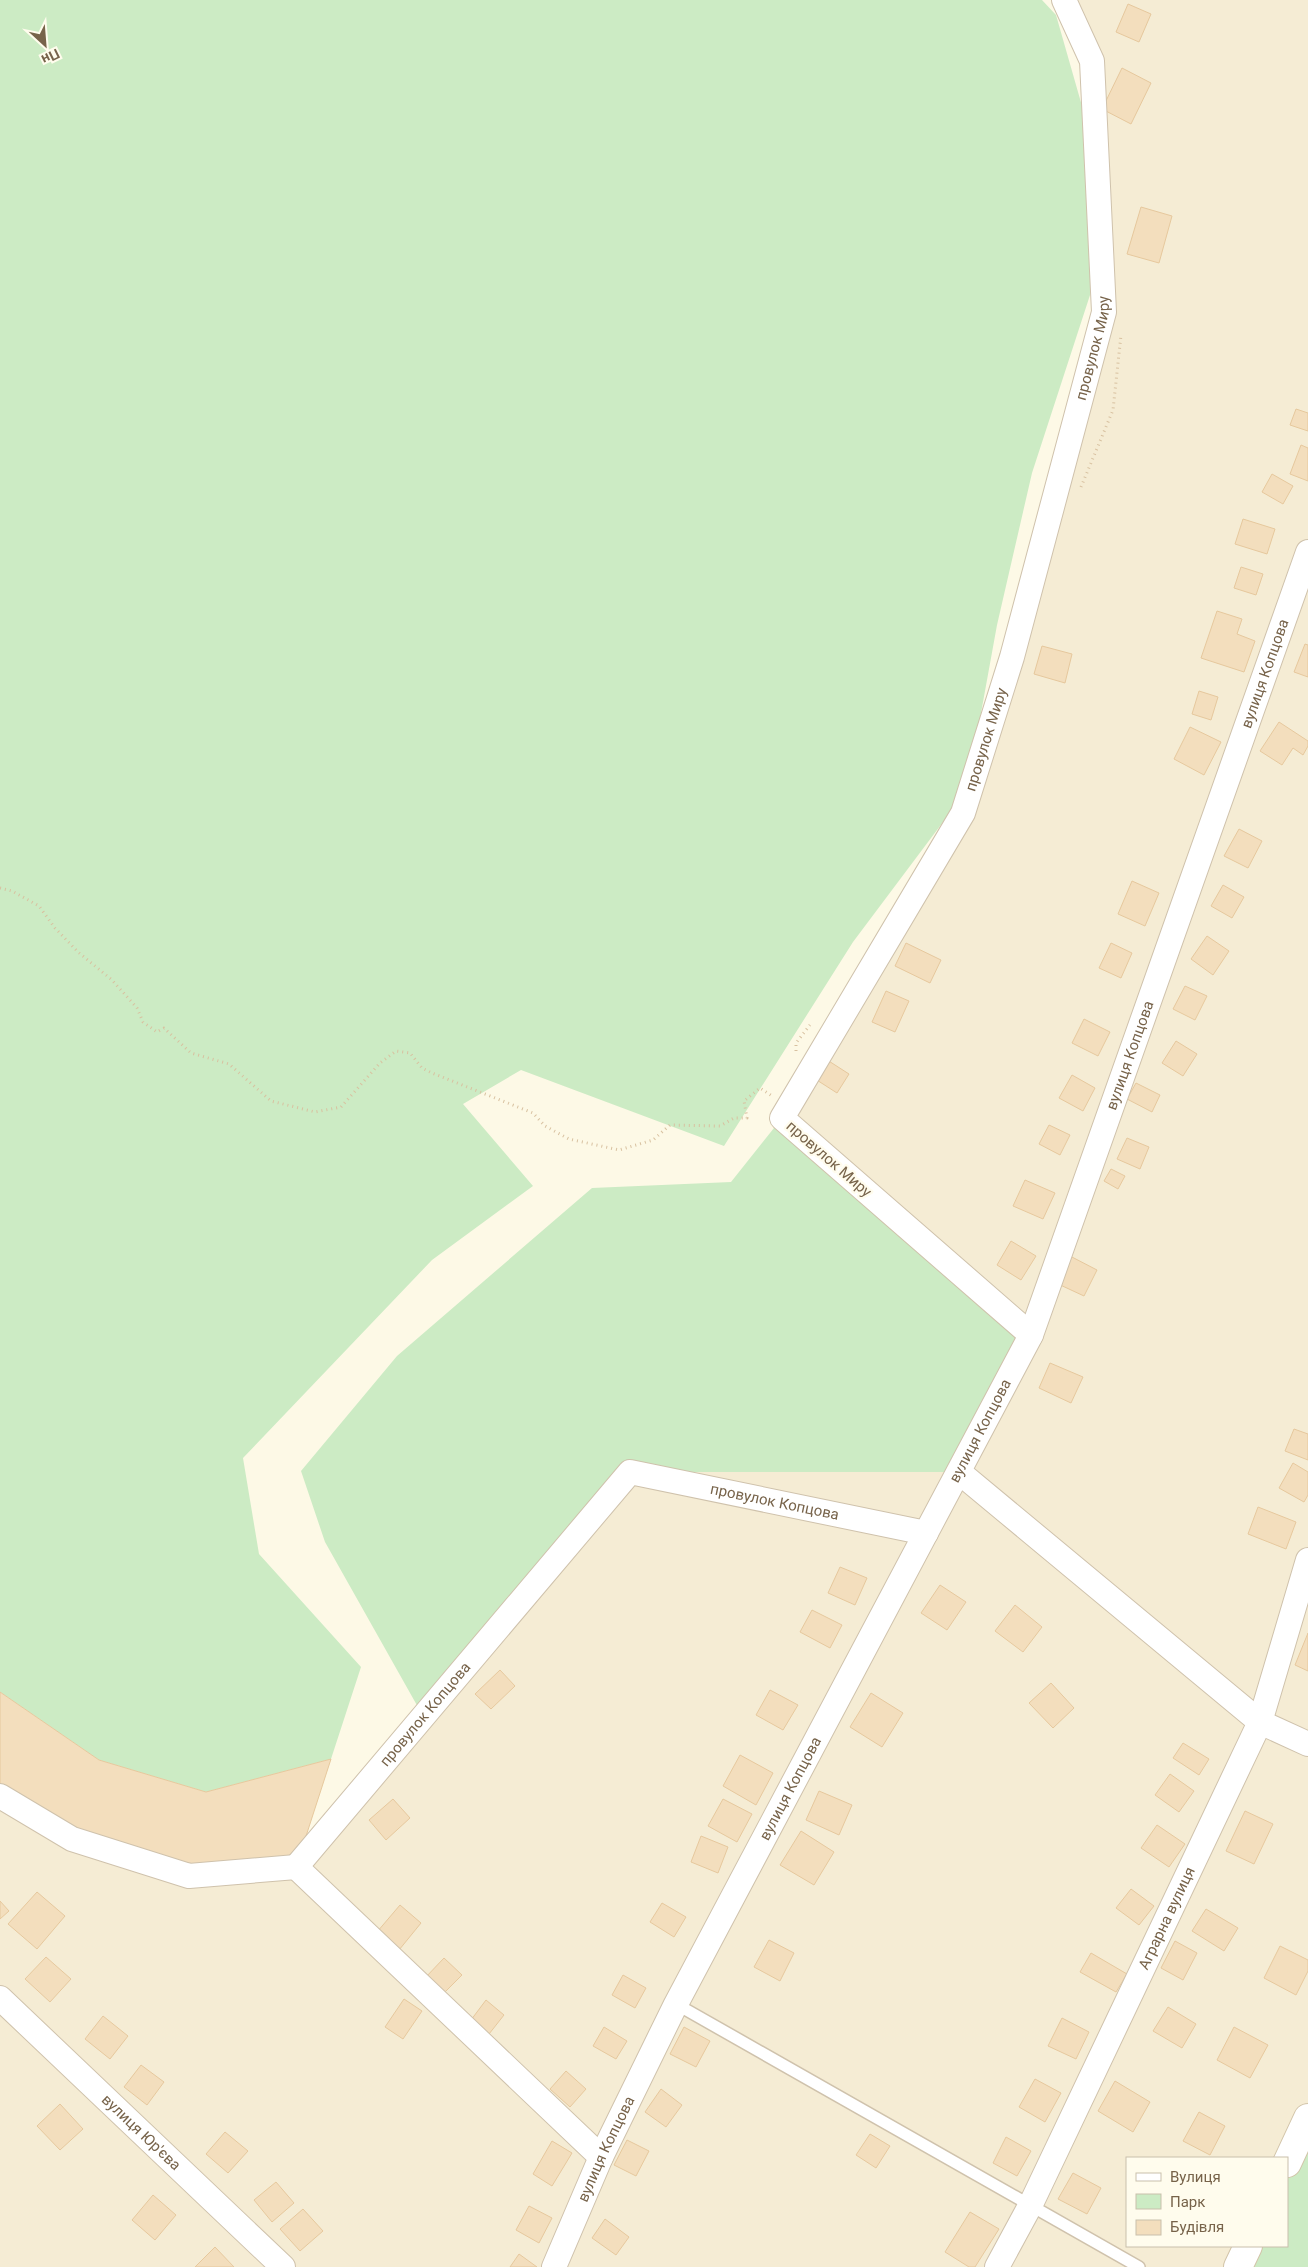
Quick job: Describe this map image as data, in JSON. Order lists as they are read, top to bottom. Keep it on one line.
{"streets":{"street":["провулок Миру","вулиця Копцова","провулок Копцова","Аграрна вулиця","вулиця Юр'єва"]},"crossings":[["провулок Миру","вулиця Копцова"],["вулиця Копцова","провулок Копцова"]],"legend":["Вулиця","Парк","Будівля"],"north":"bottom right"}
